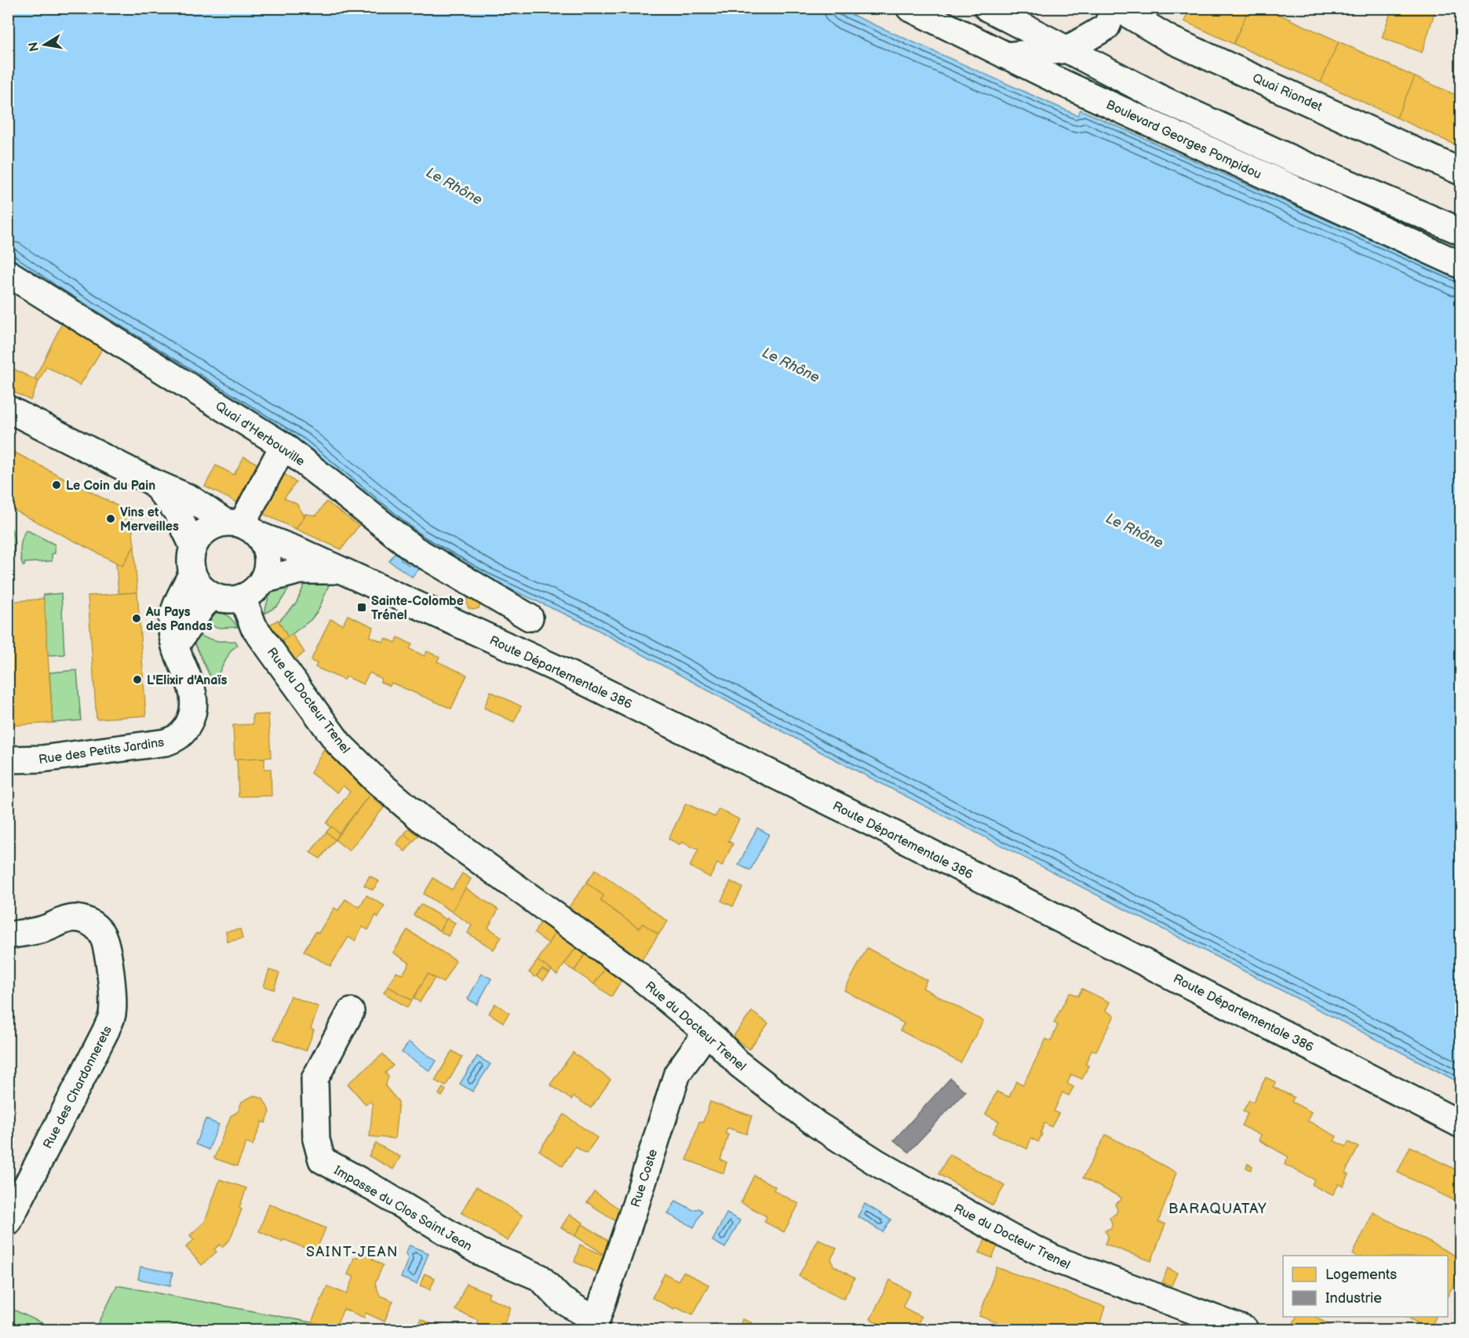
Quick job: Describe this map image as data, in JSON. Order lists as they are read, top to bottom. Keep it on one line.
{"streets":{"street":["Quai Riondet","Boulevard Georges Pompidou","Quai d'Herbouville","Route Départementale 386","Rue du Docteur Trenel","Rue des Petits Jardins","Rue des Chardonnerets","Rue Coste","Impasse du Clos Saint Jean"]},"crossings":[["Quai Riondet","Boulevard Georges Pompidou"],["Route Départementale 386","Rue du Docteur Trenel"],["Route Départementale 386","Rue des Petits Jardins"],["Rue du Docteur Trenel","Rue des Petits Jardins"],["Rue du Docteur Trenel","Rue Coste"],["Rue Coste","Impasse du Clos Saint Jean"]],"districts":["BARAQUATAY","SAINT-JEAN"],"water":["Le Rhône"],"places":{"other":["Le Coin du Pain","Vins et Merveilles","Au Pays des Pandas","L'Elixir d'Anaïs"],"transit":["Sainte-Colombe Trénel"]},"legend":["Logements","Industrie"],"north":"left"}
